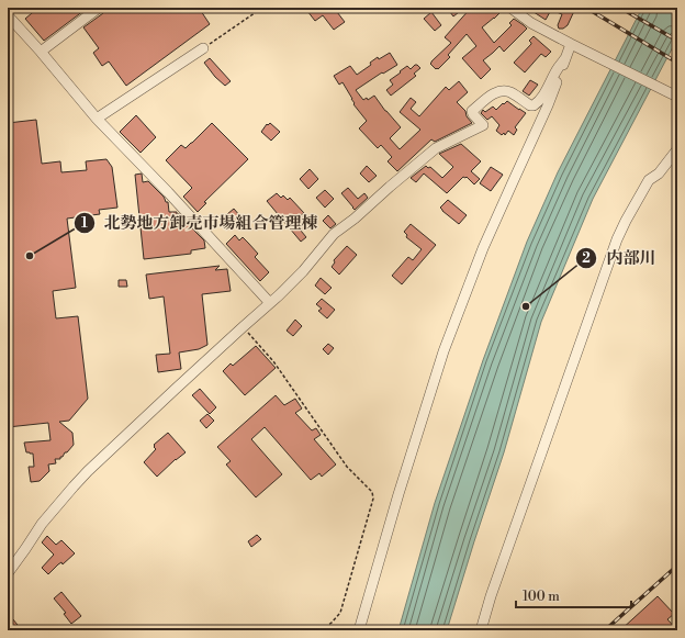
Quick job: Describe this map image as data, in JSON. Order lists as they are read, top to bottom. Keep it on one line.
{"places":["北勢地方卸売市場組合管理棟","内部川"],"scale_bar":"100 m"}
